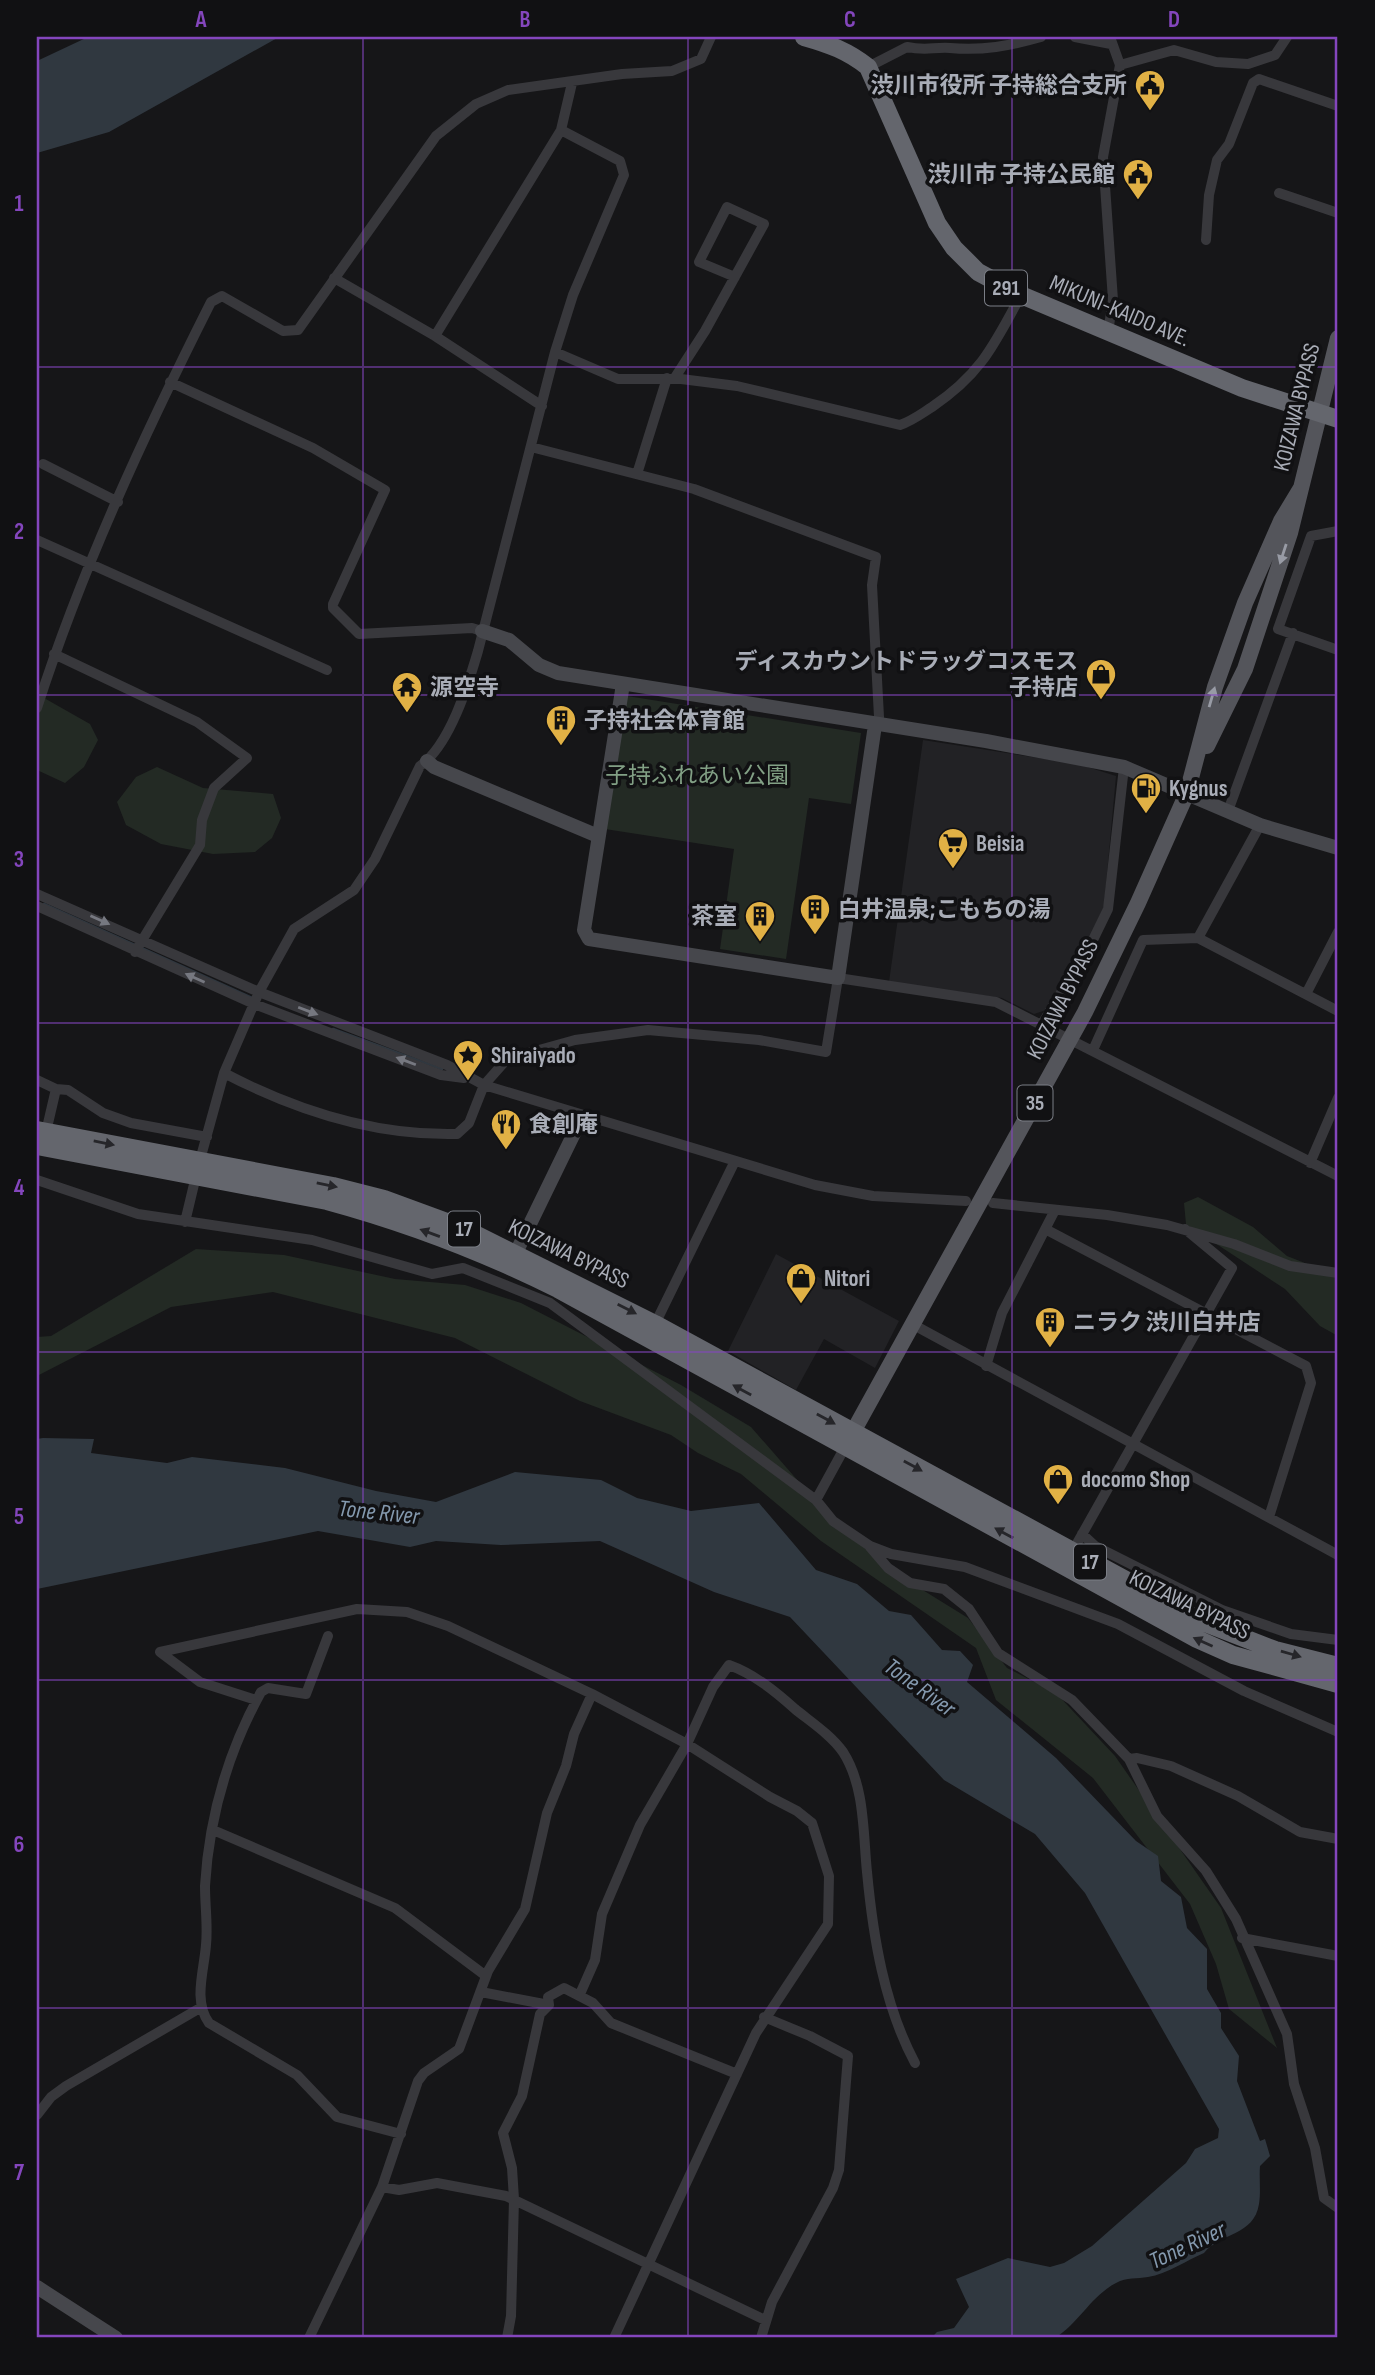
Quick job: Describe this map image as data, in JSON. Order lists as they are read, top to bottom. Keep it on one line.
{"streets":{"highway":["291","MIKUNI-KAIDO AVE.","KOIZAWA BYPASS","17"],"main road":["35"]},"crossings":[["MIKUNI-KAIDO AVE.","KOIZAWA BYPASS"]],"water":["Tone River"],"parks":["子持ふれあい公園"],"places":{"public building":["渋川市役所 子持総合支所","渋川市 子持公民館"],"shop":["ディスカウントドラッグコスモス 子持店","Nitori","docomo Shop"],"temple":["源空寺"],"building":["子持社会体育館","白井温泉;こもちの湯","茶室","ニラク 渋川白井店"],"fuel station":["Kygnus"],"supermarket":["Beisia"],"place":["Shiraiyado"],"restaurant":["食創庵"]},"grid":{"columns":["A","B","C","D"],"rows":["1","2","3","4","5","6","7"]}}
